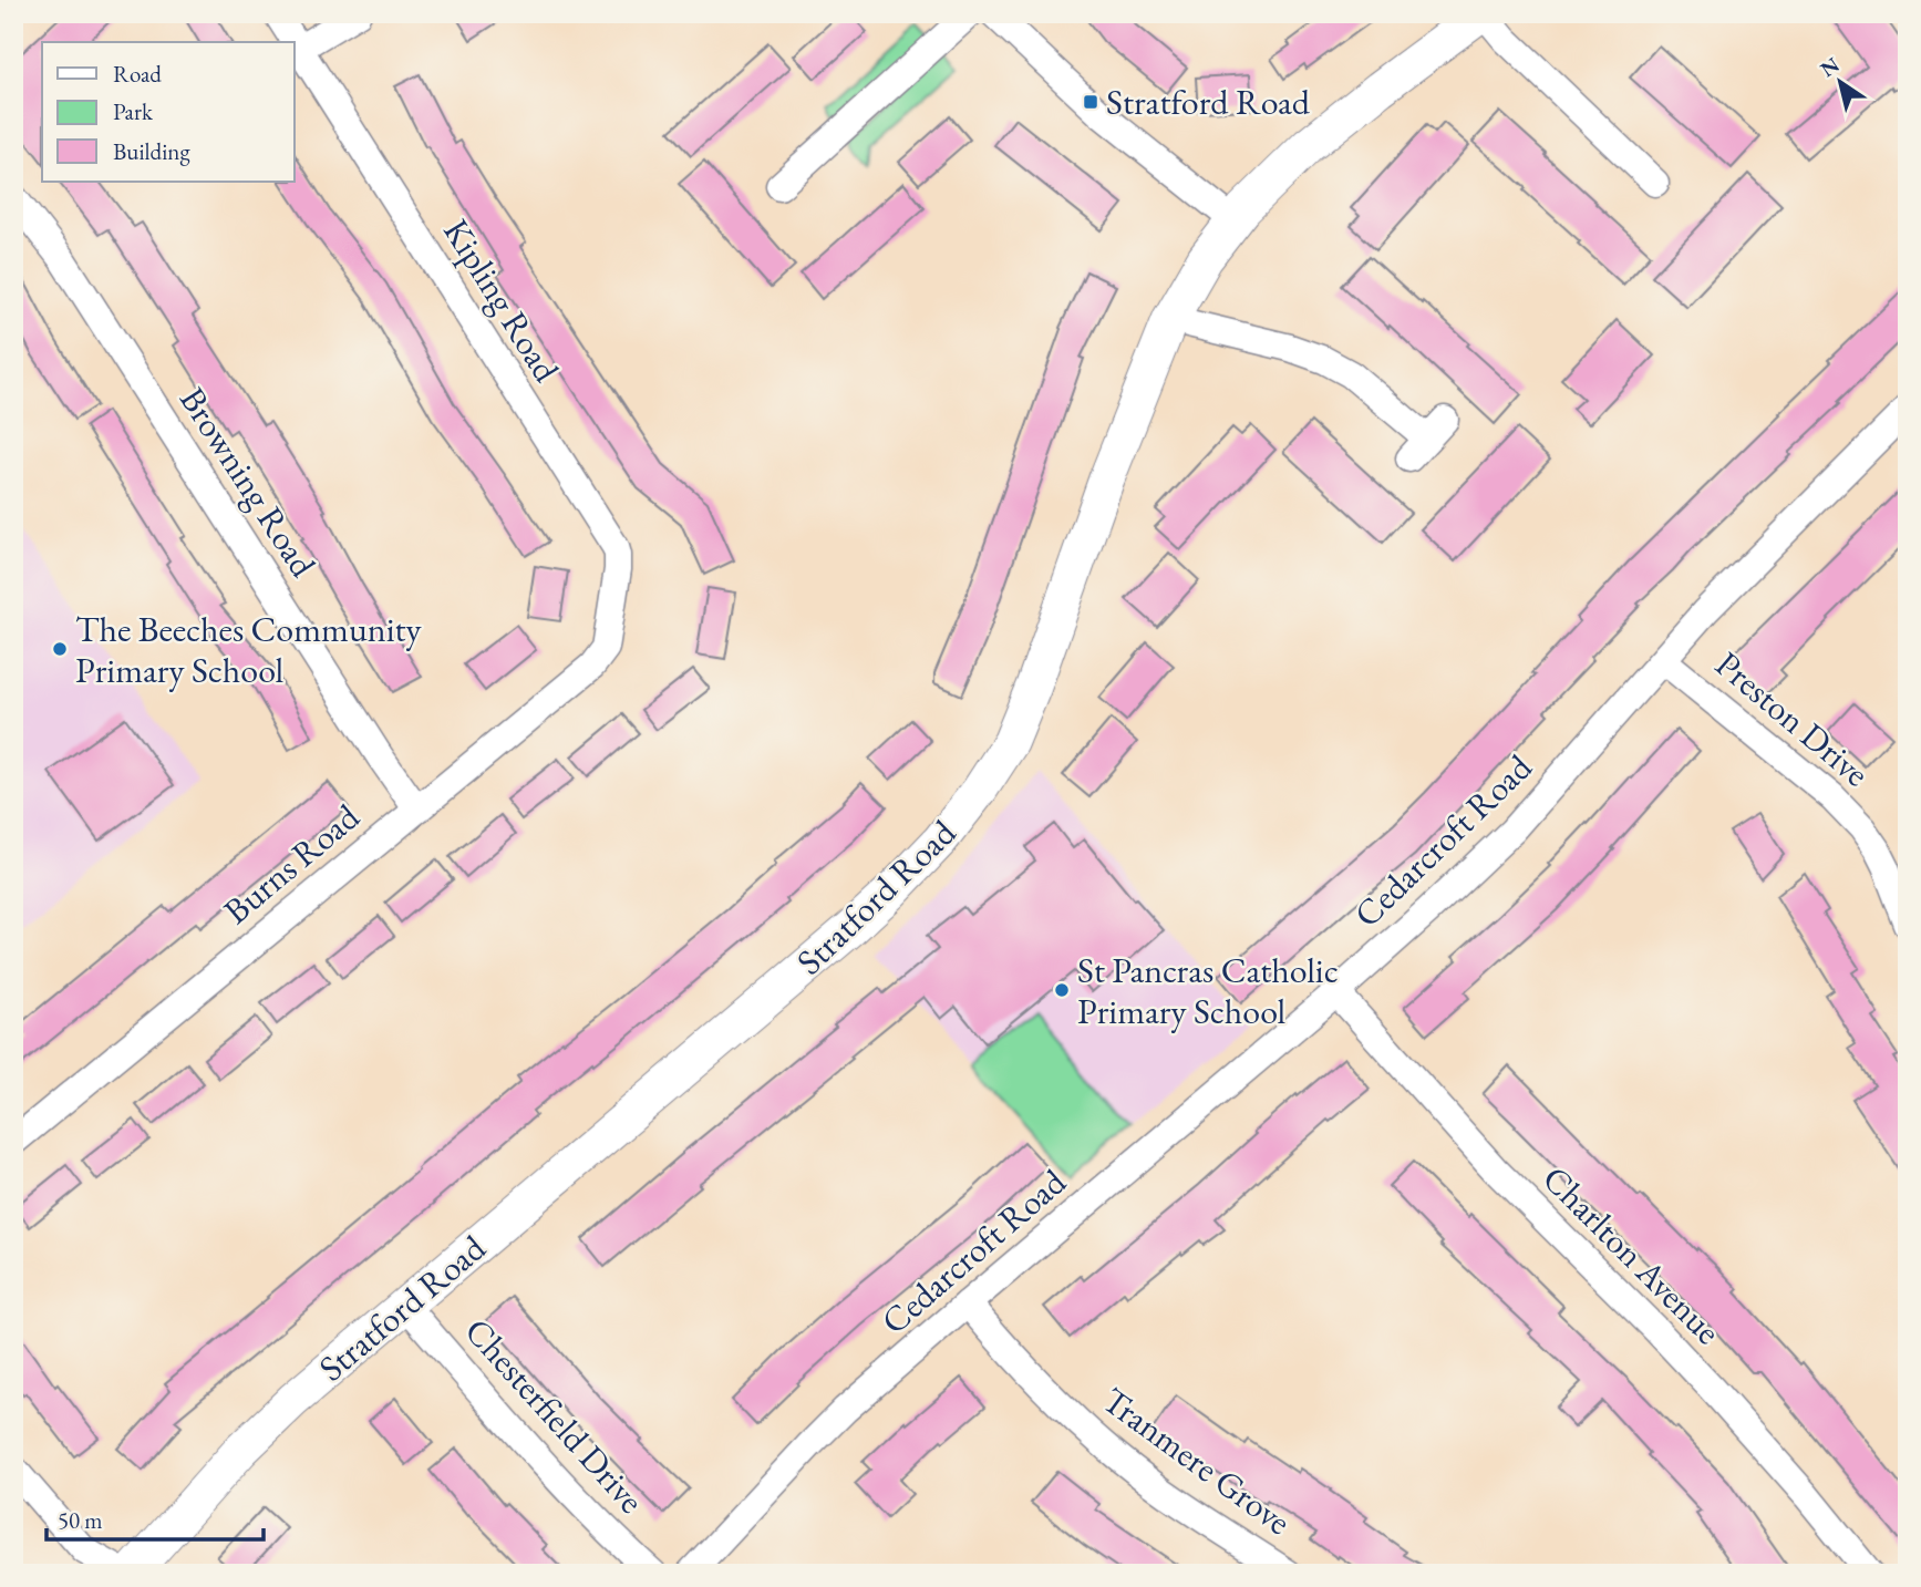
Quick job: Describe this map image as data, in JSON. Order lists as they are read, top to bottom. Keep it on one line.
{"streets":{"street":["Kipling Road","Browning Road","Preston Drive","Cedarcroft Road","Burns Road","Stratford Road","Charlton Avenue","Chesterfield Drive","Tranmere Grove"]},"crossings":[["Kipling Road","Burns Road"],["Browning Road","Burns Road"],["Preston Drive","Cedarcroft Road"],["Cedarcroft Road","Charlton Avenue"],["Cedarcroft Road","Tranmere Grove"],["Stratford Road","Chesterfield Drive"]],"places":{"transit":["Stratford Road"],"other":["The Beeches Community Primary School","St Pancras Catholic Primary School"]},"legend":["Road","Park","Building"],"scale_bar":"50 m","north":"top left"}
